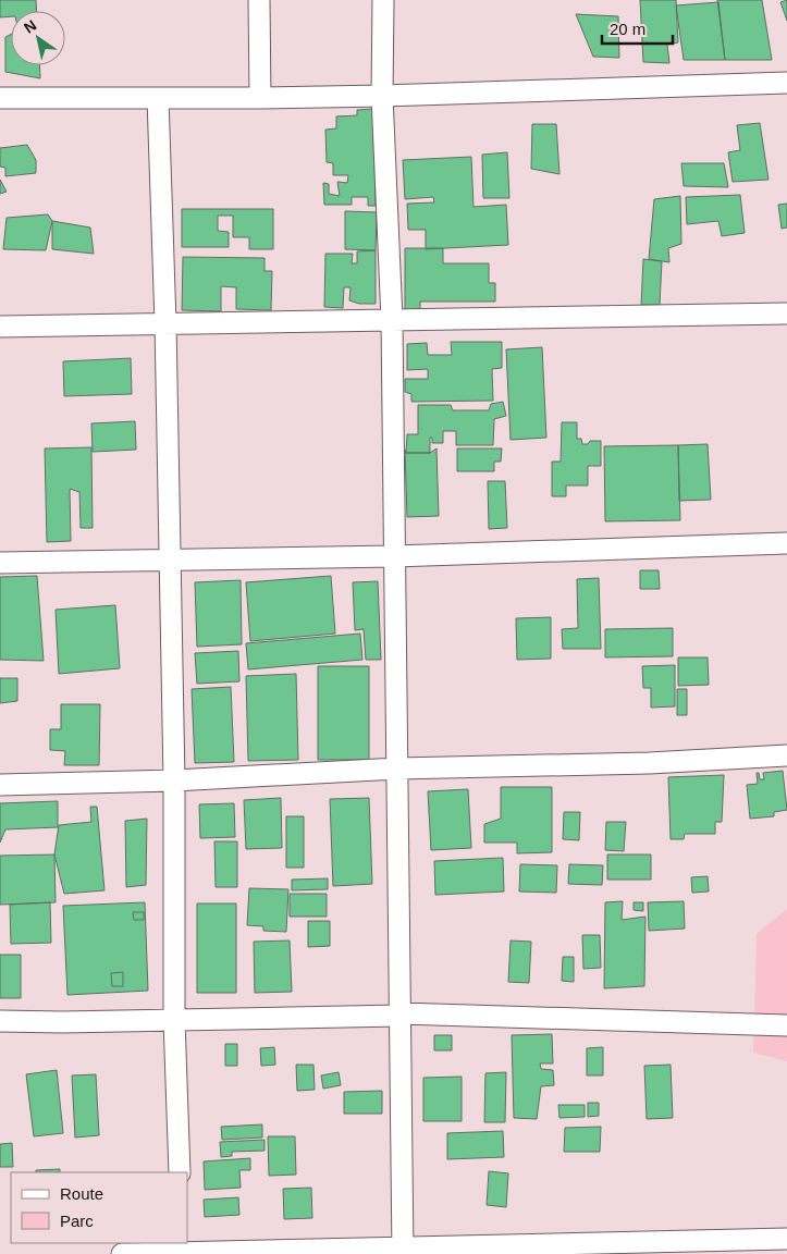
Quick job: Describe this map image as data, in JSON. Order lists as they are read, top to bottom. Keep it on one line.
{"legend":["Route","Parc"],"scale_bar":"20 m","north":"top left"}
